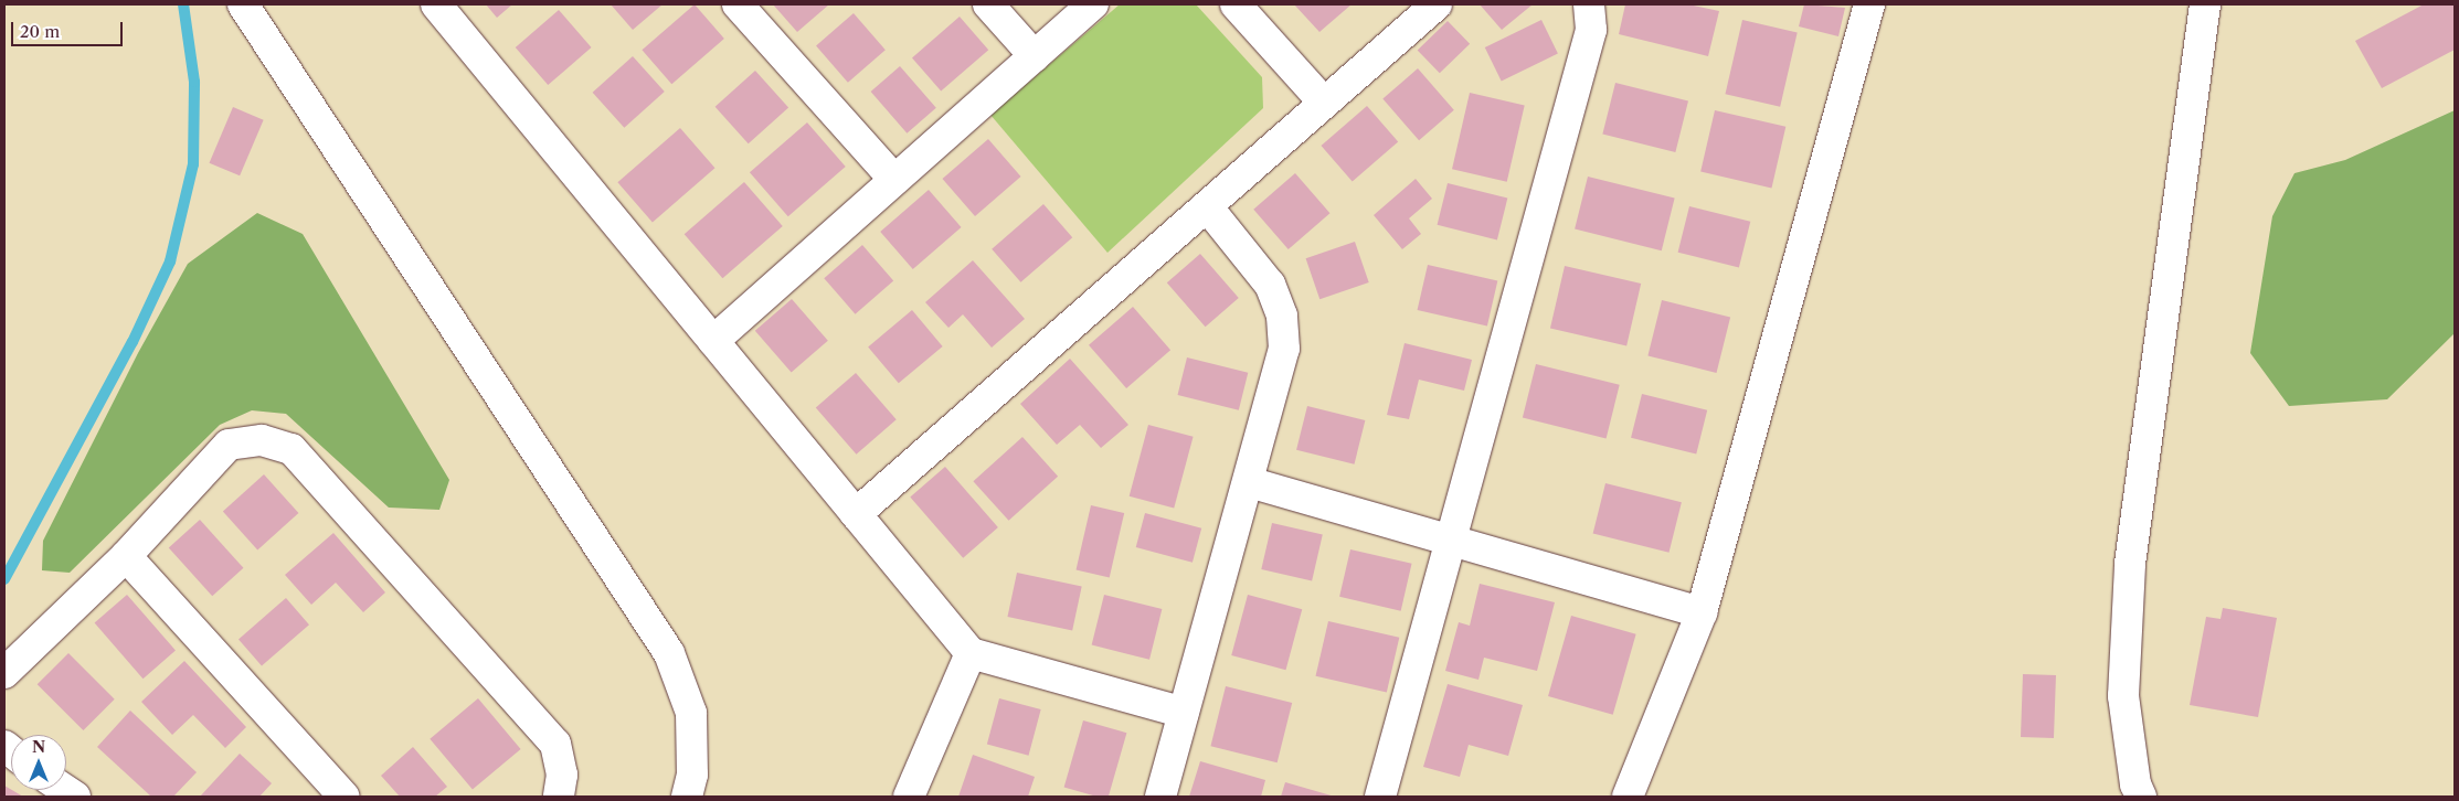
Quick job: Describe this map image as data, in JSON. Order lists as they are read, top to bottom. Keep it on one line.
{"scale_bar":"20 m","north":"top"}
